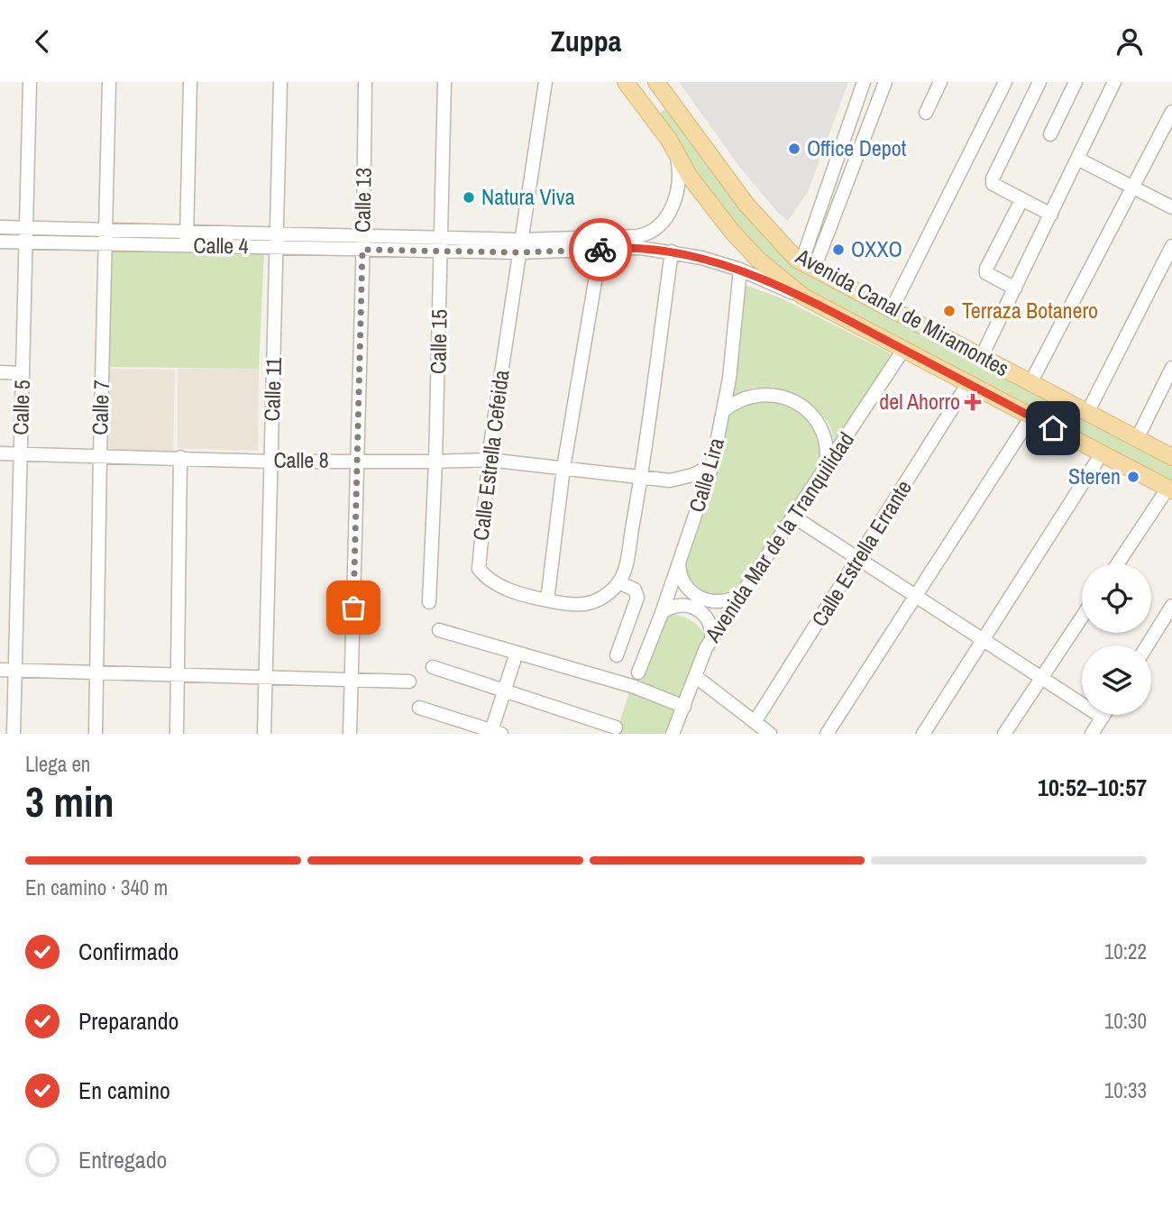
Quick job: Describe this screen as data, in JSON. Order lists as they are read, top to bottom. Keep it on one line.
{"streets":{"main road":["Avenida Canal de Miramontes"],"street":["Calle 13","Calle 4","Calle 15","Calle 11","Calle 5","Calle 7","Calle Estrella Cefeida","Calle 8","Calle Lira","Avenida Mar de la Tranquilidad","Calle Estrella Errante"]},"crossings":[["Calle 13","Calle 4"],["Calle 13","Calle 8"],["Calle 4","Calle 15"],["Calle 4","Calle 11"],["Calle 4","Calle 5"],["Calle 4","Calle 7"],["Calle 4","Calle Estrella Cefeida"],["Avenida Canal de Miramontes","Avenida Mar de la Tranquilidad"],["Avenida Canal de Miramontes","Calle Estrella Errante"],["Calle 15","Calle 8"],["Calle 11","Calle 8"],["Calle 5","Calle 8"],["Calle 7","Calle 8"],["Calle Estrella Cefeida","Calle 8"],["Calle 8","Calle Lira"]],"places":{"other":["Office Depot","Natura Viva","OXXO","Terraza Botanero","Steren"],"health":["del Ahorro"]},"page":{"header":"Zuppa","heading":["3 min","Llega en","10:52–10:57"],"bar":"En camino · 340 m","list":[["Confirmado","10:22"],["Preparando","10:30"],["En camino","10:33"],"Entregado"]}}
